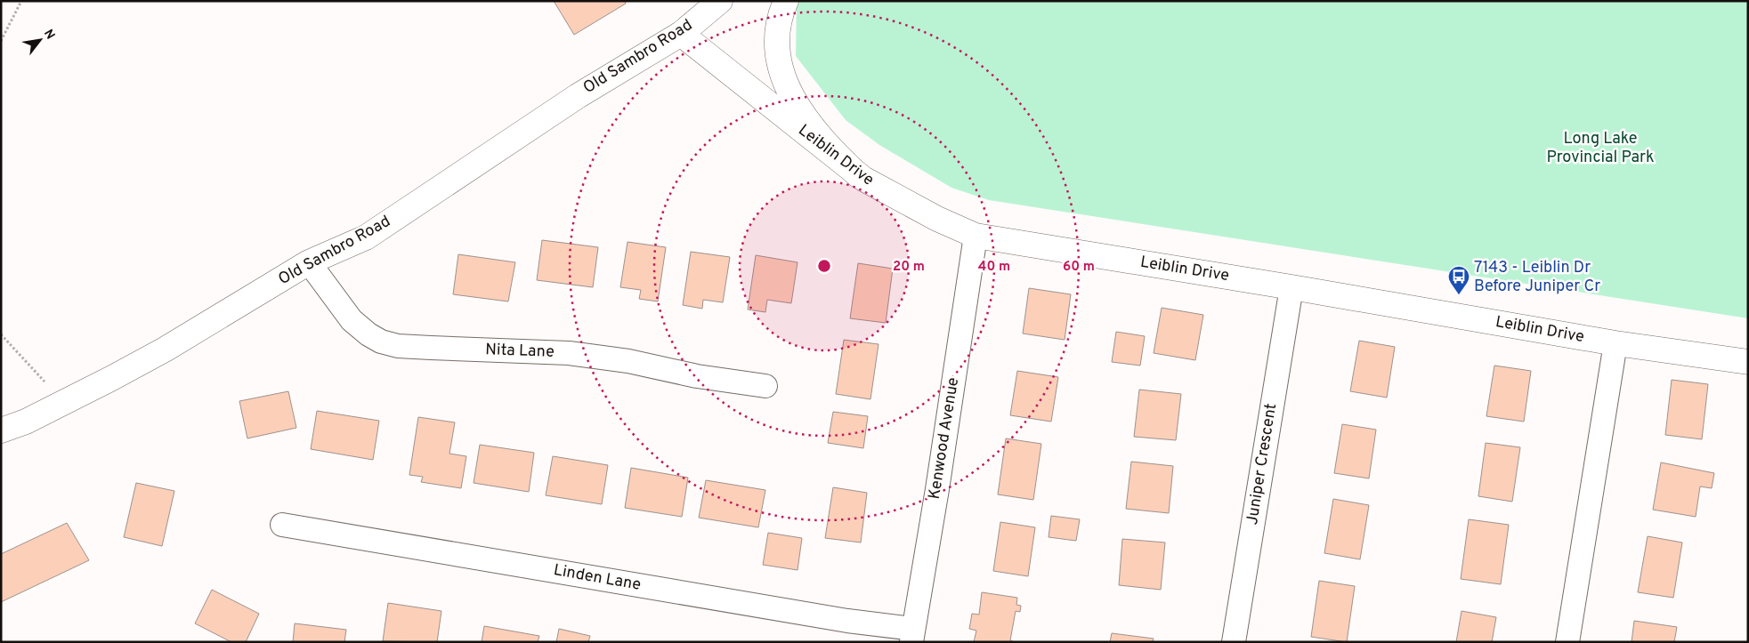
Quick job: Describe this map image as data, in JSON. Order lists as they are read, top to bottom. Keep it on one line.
{"streets":{"street":["Old Sambro Road","Leiblin Drive","Nita Lane","Kenwood Avenue","Juniper Crescent","Linden Lane"]},"crossings":[["Old Sambro Road","Leiblin Drive"],["Old Sambro Road","Nita Lane"],["Leiblin Drive","Kenwood Avenue"],["Leiblin Drive","Juniper Crescent"],["Kenwood Avenue","Linden Lane"]],"parks":["Long Lake Provincial Park"],"places":{"bus stop":["7143 - Leiblin Dr Before Juniper Cr"]},"north":"top right","rings":["20 m","40 m","60 m"]}
